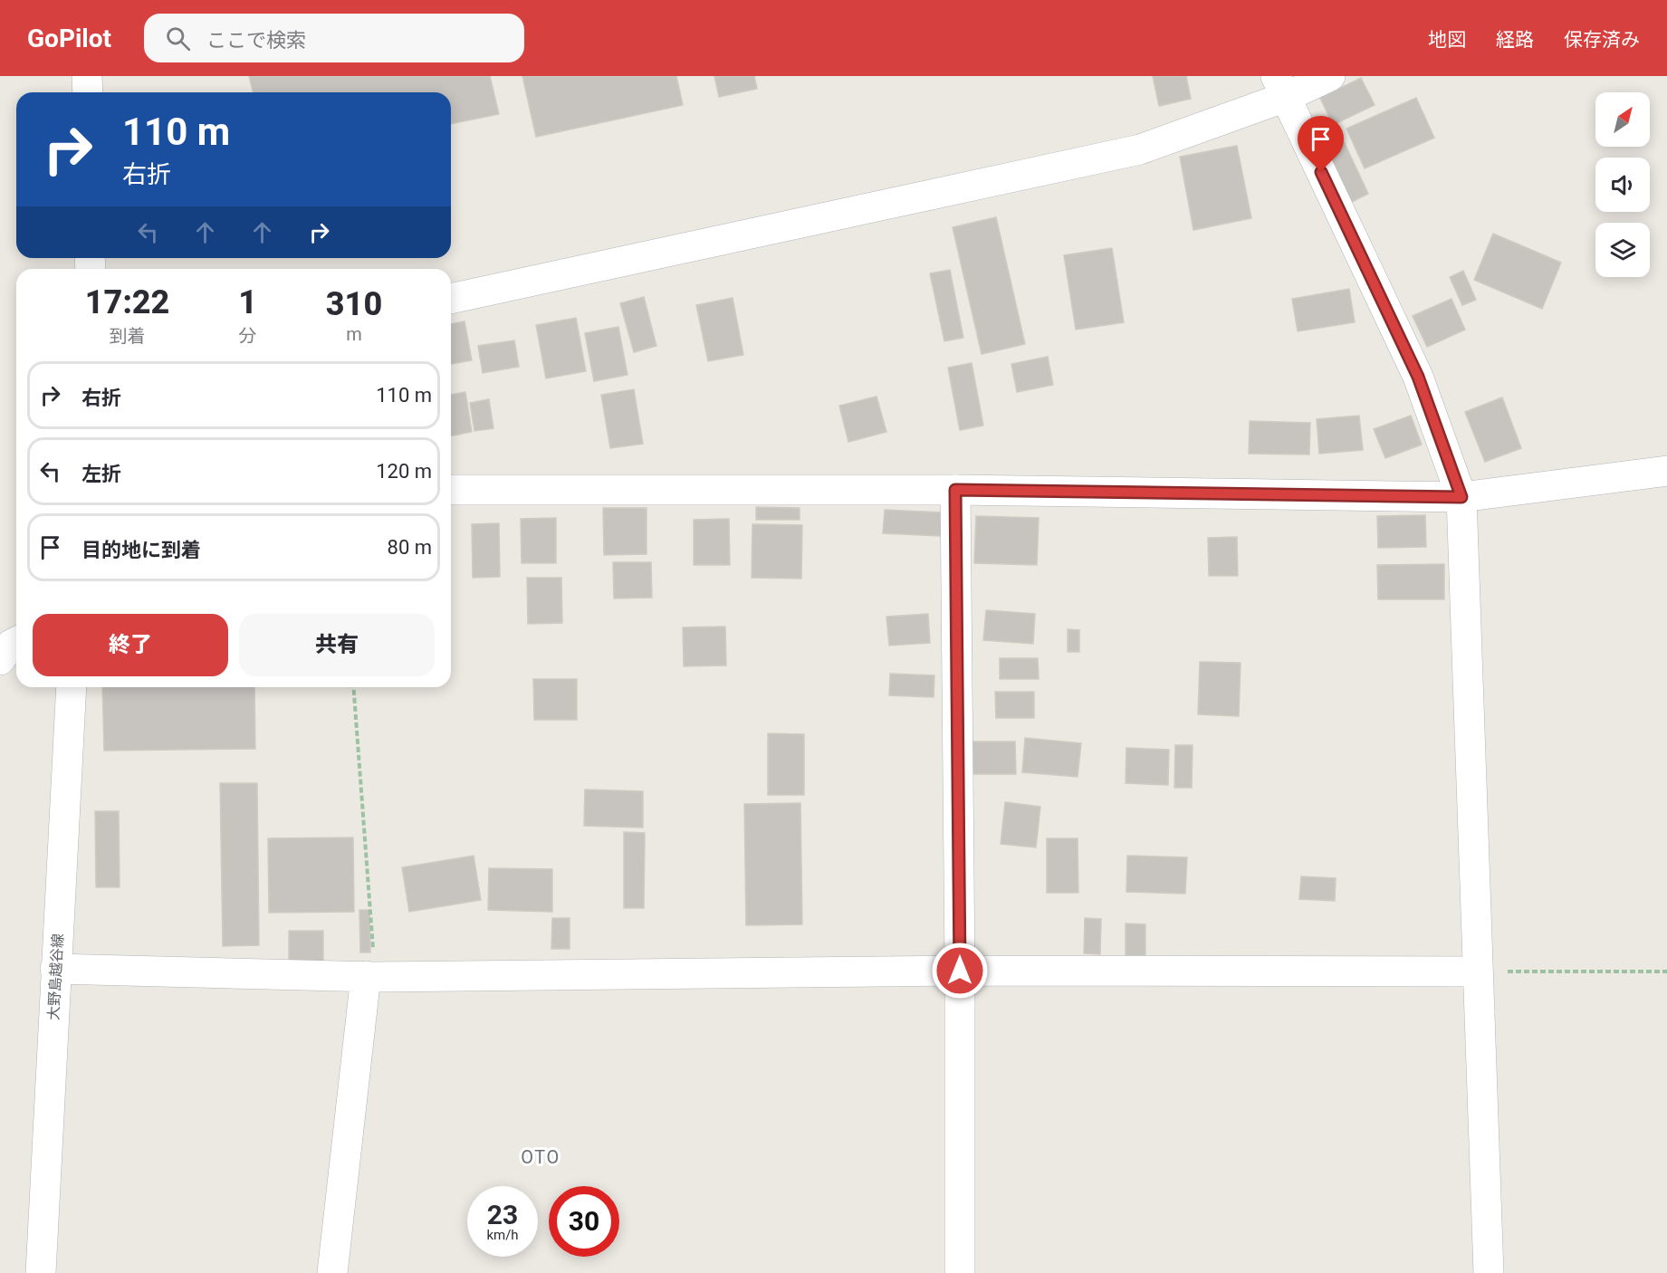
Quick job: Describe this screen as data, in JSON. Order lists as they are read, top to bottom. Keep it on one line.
{"streets":{"street":["大野島越谷線"]},"districts":["OTO"],"north":"top right","page":{"header":"GoPilot","search":"ここで検索","nav":["地図","経路","保存済み"],"turn":["110 m","右折"],"eta":["17:22","到着","1","分","310","m"],"list":[{"name":"右折","value":"110 m"},{"name":"左折","value":"120 m"},{"name":"目的地に到着","value":"80 m"}],"buttons":["終了","共有"],"speed":"23 km/h","limit":"30"}}
